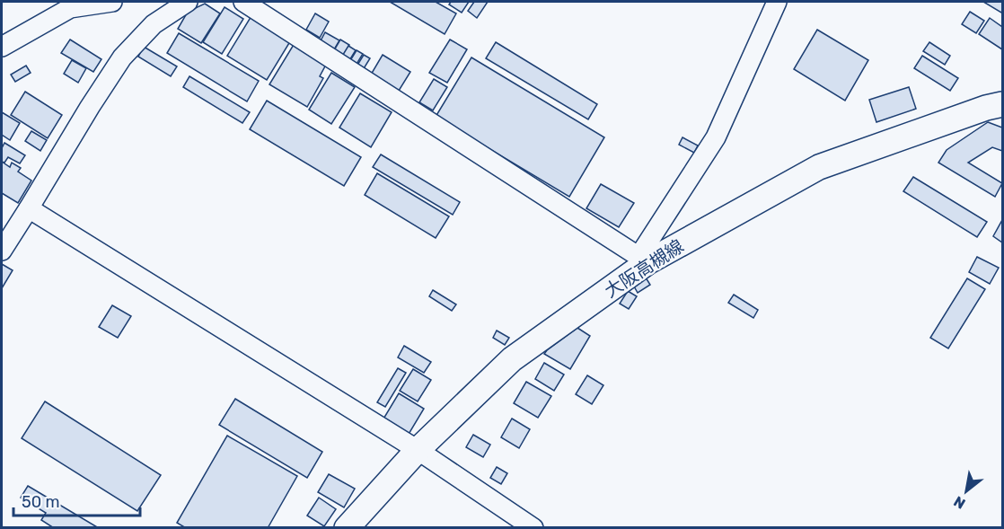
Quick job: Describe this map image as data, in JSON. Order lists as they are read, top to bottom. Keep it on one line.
{"streets":{"main road":["大阪高槻線"]},"scale_bar":"50 m","north":"bottom left"}
